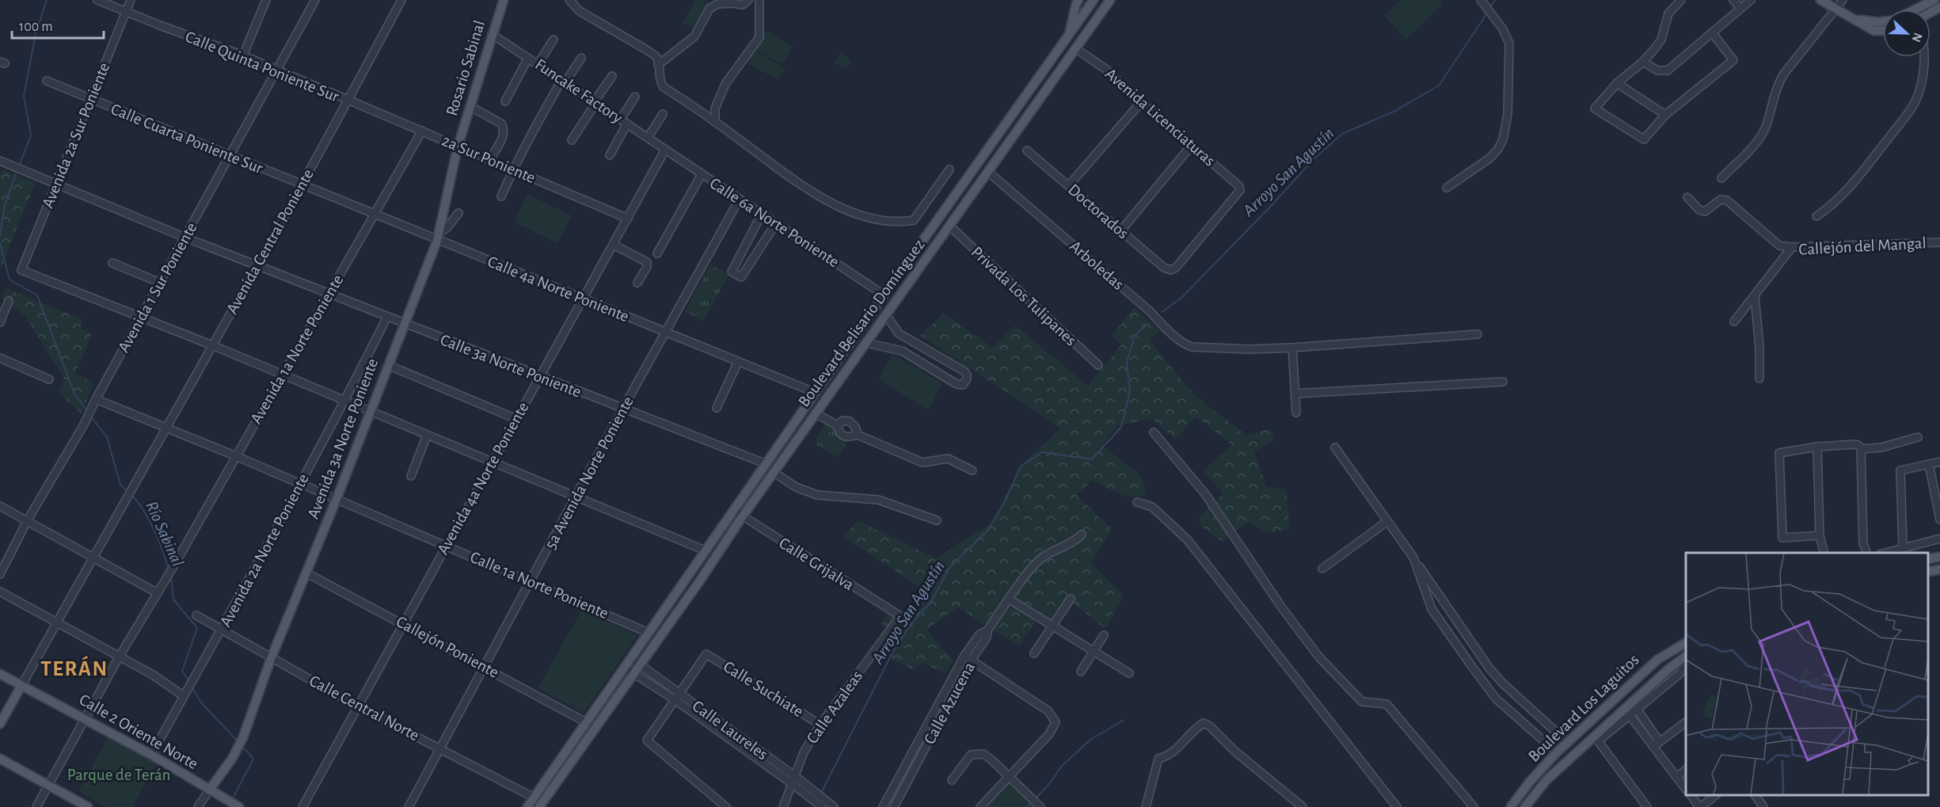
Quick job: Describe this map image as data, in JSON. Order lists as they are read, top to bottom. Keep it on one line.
{"streets":{"main road":["Rosario Sabinal","Boulevard Belisario Domínguez","Avenida 3a Norte Poniente","Boulevard Los Laguitos","Calle 2 Oriente Norte"],"street":["Calle Quinta Poniente Sur","Funcake Factory","Avenida Licenciaturas","Avenida 2a Sur Poniente","Calle Cuarta Poniente Sur","2a Sur Poniente","Doctorados","Calle 6a Norte Poniente","Avenida Central Poniente","Callejón del Mangal","Arboledas","Avenida 1 Sur Poniente","Calle 4a Norte Poniente","Privada Los Tulipanes","Avenida 1a Norte Poniente","Calle 3a Norte Poniente","5a Avenida Norte Poniente","Avenida 4a Norte Poniente","Avenida 2a Norte Poniente","Calle Grijalva","Calle 1a Norte Poniente","Callejón Poniente","Calle Suchiate","Calle Azucena","Calle Azaleas","Calle Central Norte","Calle Laureles"]},"crossings":[["Calle Quinta Poniente Sur","Avenida 2a Sur Poniente"],["Calle Quinta Poniente Sur","2a Sur Poniente"],["Calle Quinta Poniente Sur","Avenida Central Poniente"],["Calle Quinta Poniente Sur","Avenida 1 Sur Poniente"],["Rosario Sabinal","Funcake Factory"],["Rosario Sabinal","2a Sur Poniente"],["Rosario Sabinal","Avenida 3a Norte Poniente"],["Funcake Factory","Calle 6a Norte Poniente"],["Funcake Factory","Avenida 4a Norte Poniente"],["Avenida Licenciaturas","Doctorados"],["Avenida Licenciaturas","Boulevard Belisario Domínguez"],["Avenida 2a Sur Poniente","Calle Cuarta Poniente Sur"],["Avenida 2a Sur Poniente","Avenida 1 Sur Poniente"],["Avenida 2a Sur Poniente","Calle 3a Norte Poniente"],["Calle Cuarta Poniente Sur","Avenida Central Poniente"],["Calle Cuarta Poniente Sur","Avenida 1 Sur Poniente"],["Calle Cuarta Poniente Sur","Calle 4a Norte Poniente"],["2a Sur Poniente","Avenida Central Poniente"],["2a Sur Poniente","Avenida 1a Norte Poniente"],["2a Sur Poniente","Avenida 3a Norte Poniente"],["2a Sur Poniente","Avenida 4a Norte Poniente"],["Calle 6a Norte Poniente","Boulevard Belisario Domínguez"],["Calle 6a Norte Poniente","5a Avenida Norte Poniente"],["Calle 6a Norte Poniente","Avenida 4a Norte Poniente"],["Avenida Central Poniente","Calle 4a Norte Poniente"],["Avenida Central Poniente","Calle 3a Norte Poniente"],["Avenida Central Poniente","Calle 1a Norte Poniente"],["Avenida Central Poniente","Calle 2 Oriente Norte"],["Arboledas","Boulevard Belisario Domínguez"],["Avenida 1 Sur Poniente","Calle 3a Norte Poniente"],["Avenida 1 Sur Poniente","Calle 1a Norte Poniente"],["Calle 4a Norte Poniente","Boulevard Belisario Domínguez"],["Calle 4a Norte Poniente","Avenida 1a Norte Poniente"],["Calle 4a Norte Poniente","Avenida 3a Norte Poniente"],["Calle 4a Norte Poniente","5a Avenida Norte Poniente"],["Calle 4a Norte Poniente","Avenida 4a Norte Poniente"],["Privada Los Tulipanes","Boulevard Belisario Domínguez"],["Boulevard Belisario Domínguez","Calle 3a Norte Poniente"],["Boulevard Belisario Domínguez","Calle Grijalva"],["Boulevard Belisario Domínguez","Calle 1a Norte Poniente"],["Boulevard Belisario Domínguez","Callejón Poniente"],["Boulevard Belisario Domínguez","Calle Central Norte"],["Boulevard Belisario Domínguez","Calle Laureles"],["Avenida 1a Norte Poniente","Calle 3a Norte Poniente"],["Avenida 1a Norte Poniente","Calle 1a Norte Poniente"],["Calle 3a Norte Poniente","Avenida 3a Norte Poniente"],["Calle 3a Norte Poniente","5a Avenida Norte Poniente"],["Calle 3a Norte Poniente","Avenida 4a Norte Poniente"],["Calle 3a Norte Poniente","Avenida 2a Norte Poniente"],["Avenida 3a Norte Poniente","Calle 1a Norte Poniente"],["Avenida 3a Norte Poniente","Callejón Poniente"],["Avenida 3a Norte Poniente","Calle Central Norte"],["Avenida 3a Norte Poniente","Calle 2 Oriente Norte"],["5a Avenida Norte Poniente","Calle 1a Norte Poniente"],["5a Avenida Norte Poniente","Callejón Poniente"],["5a Avenida Norte Poniente","Calle Central Norte"],["Avenida 4a Norte Poniente","Calle 1a Norte Poniente"],["Avenida 4a Norte Poniente","Callejón Poniente"],["Avenida 4a Norte Poniente","Calle Central Norte"],["Avenida 2a Norte Poniente","Calle 1a Norte Poniente"],["Avenida 2a Norte Poniente","Calle Central Norte"],["Avenida 2a Norte Poniente","Calle 2 Oriente Norte"],["Calle Grijalva","Calle Azaleas"],["Calle Suchiate","Calle Azaleas"],["Calle Suchiate","Calle Laureles"],["Calle Azaleas","Calle Laureles"]],"districts":["TERÁN"],"water":["Arroyo San Agustín","Río Sabinal"],"parks":["Parque de Terán"],"scale_bar":"100 m","north":"right"}
